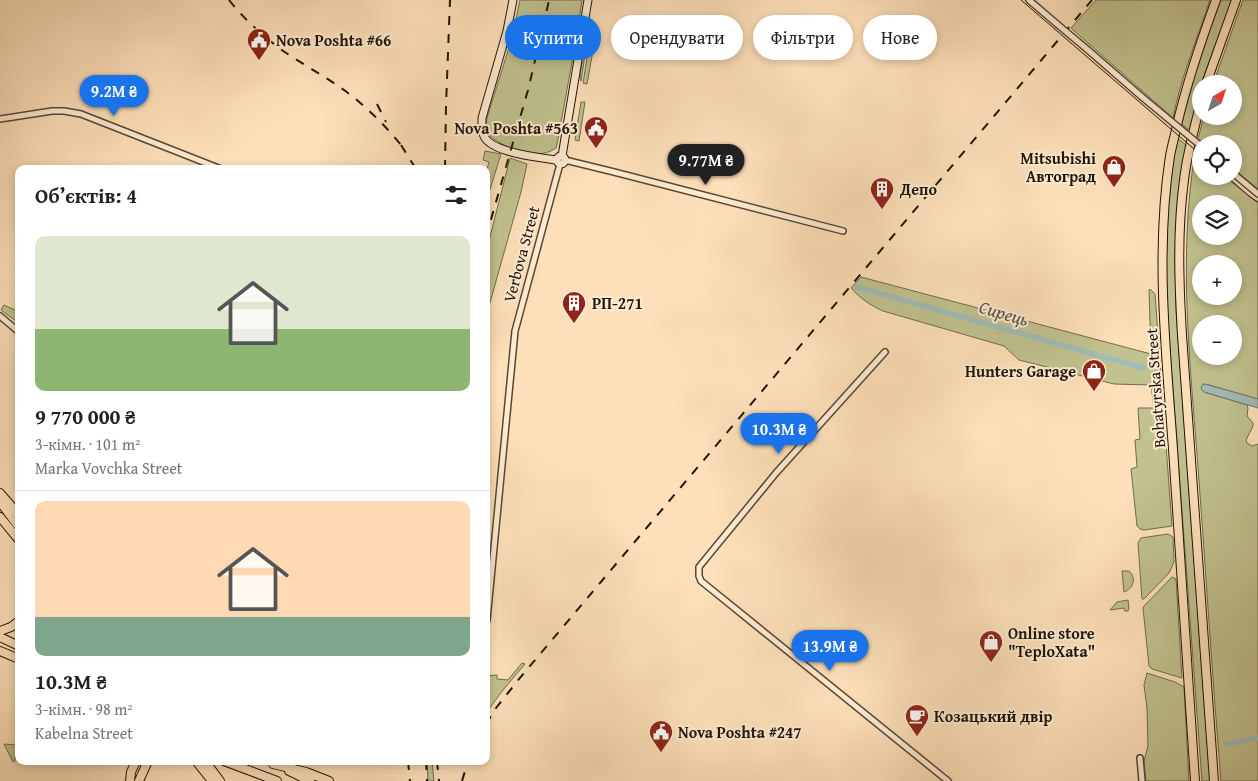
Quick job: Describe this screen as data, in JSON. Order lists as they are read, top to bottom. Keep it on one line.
{"streets":{"main road":["Verbova Street","Bohatyrska Street"]},"water":["Сирець"],"places":{"public building":["Nova Poshta #66","Nova Poshta #563","Nova Poshta #247"],"shop":["Mitsubishi Автоград","Hunters Garage","Online store \"TeploXata\""],"building":["Депо","РП-271"],"cafe":["Козацький двір"]},"north":"top right","page":{"chip":["Купити","Орендувати","Фільтри","Нове"],"map_buttons":["+","−"],"price":["9.2M ₴","9.77M ₴","10.3M ₴","13.9M ₴"],"heading":"Об’єктів: 4","list":[{"name":"9 770 000 ₴","note":"3-кімн. · 101 m² · Marka Vovchka Street"},{"name":"10.3M ₴","note":"3-кімн. · 98 m² · Kabelna Street"}]}}
